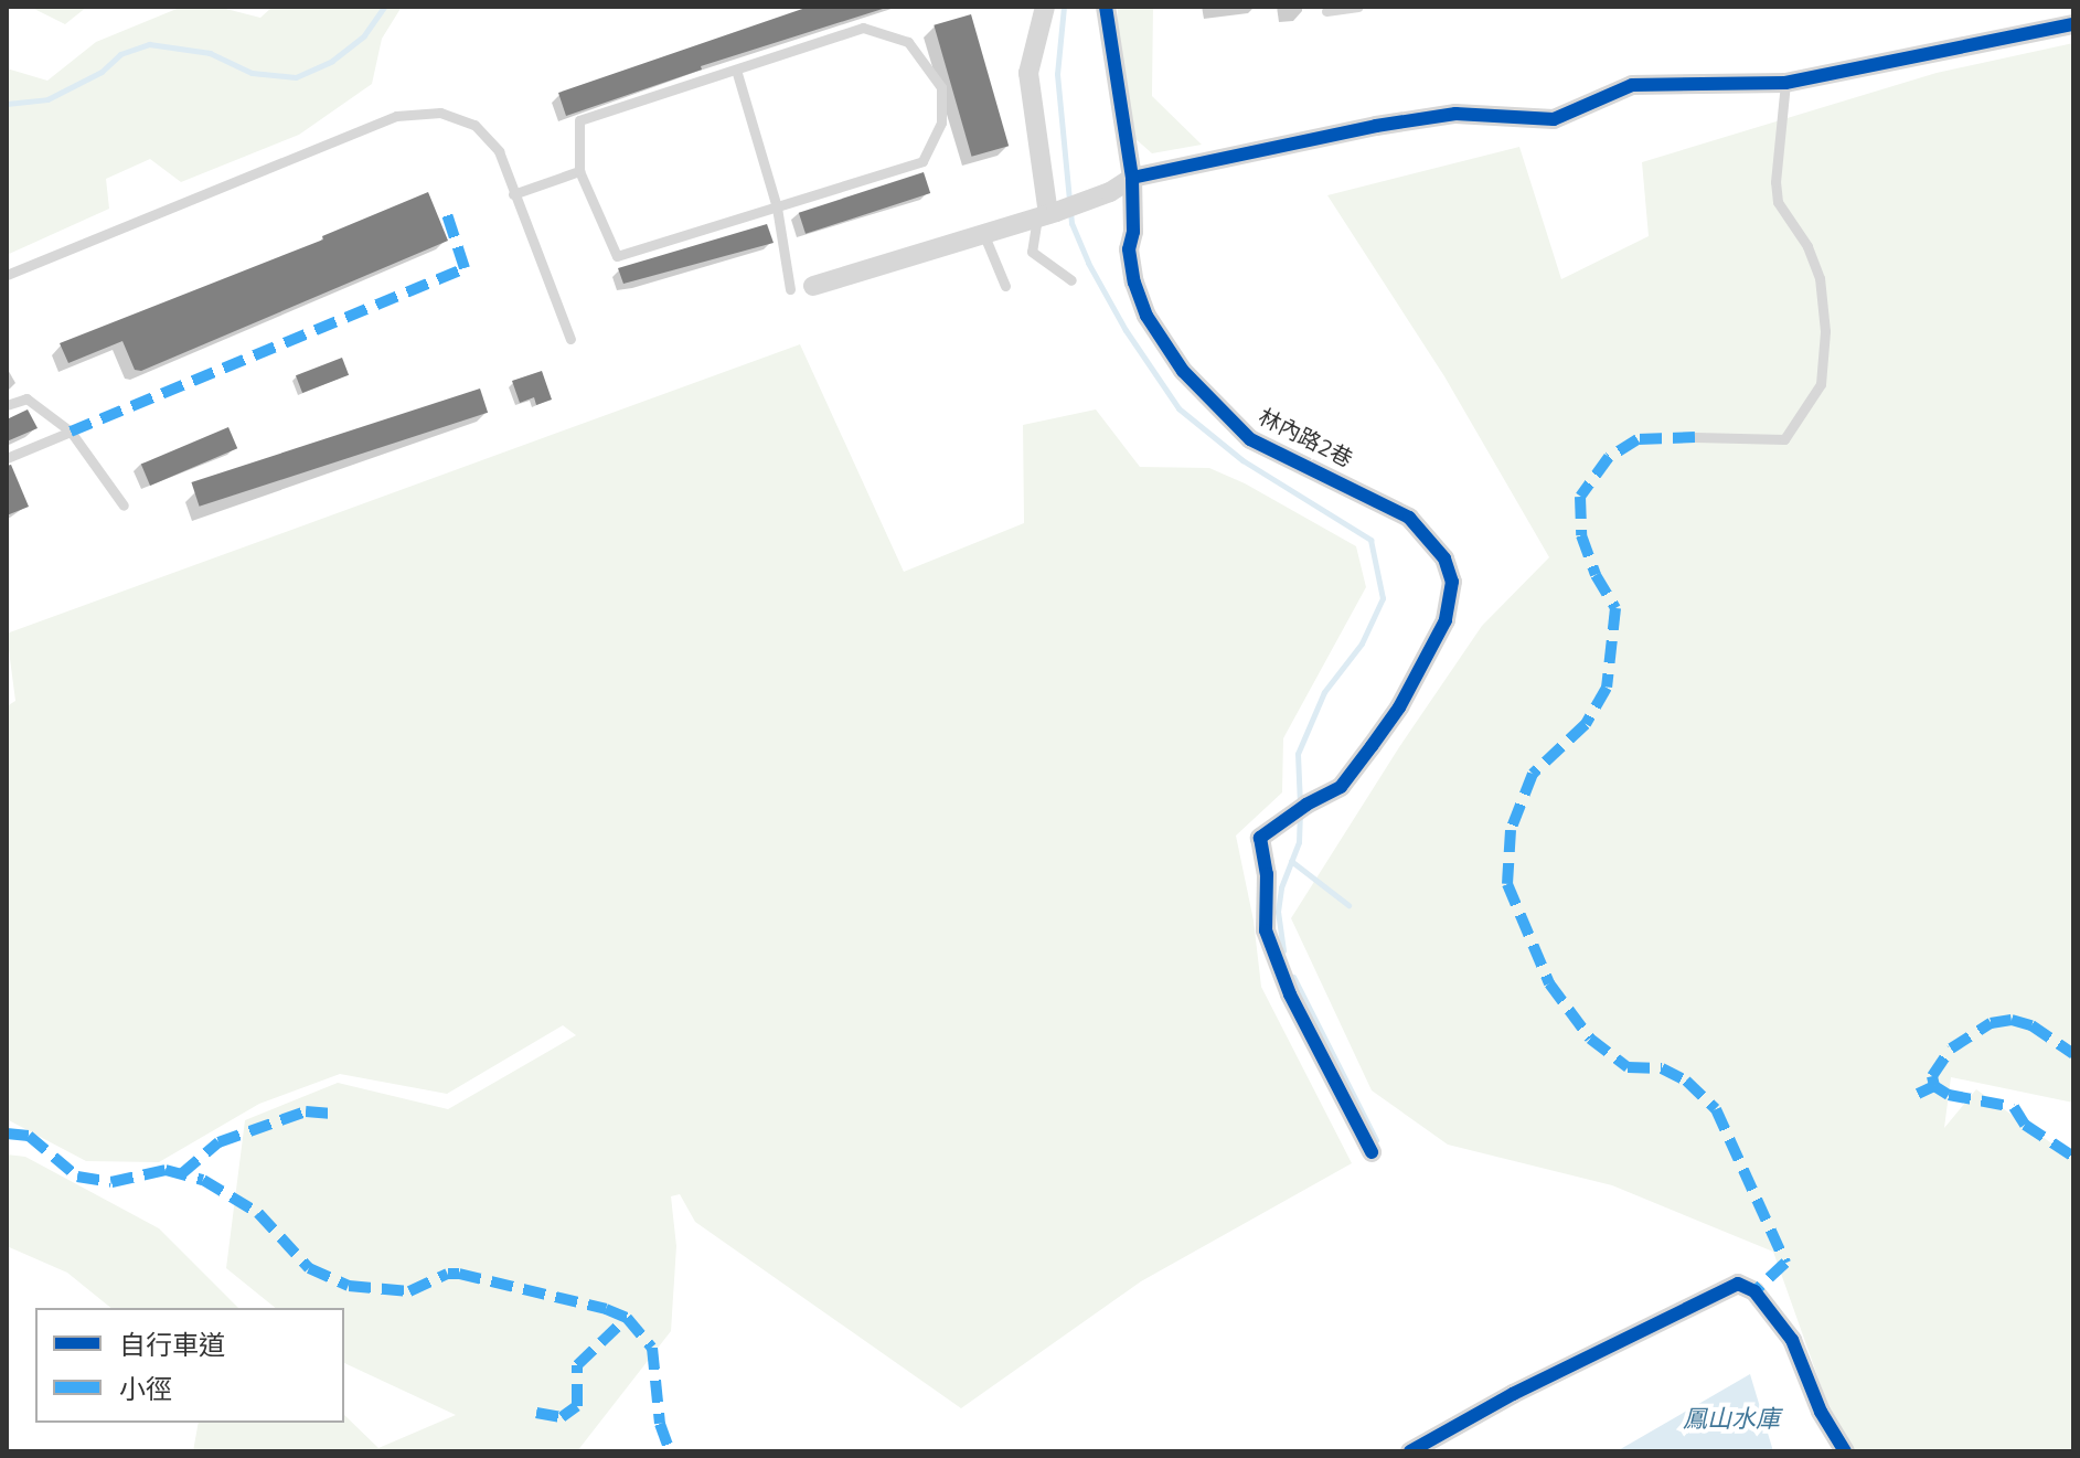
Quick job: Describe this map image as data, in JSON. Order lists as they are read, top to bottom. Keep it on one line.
{"streets":{"street":["林內路2巷"]},"water":["鳳山水庫"],"legend":["自行車道","小徑"]}
